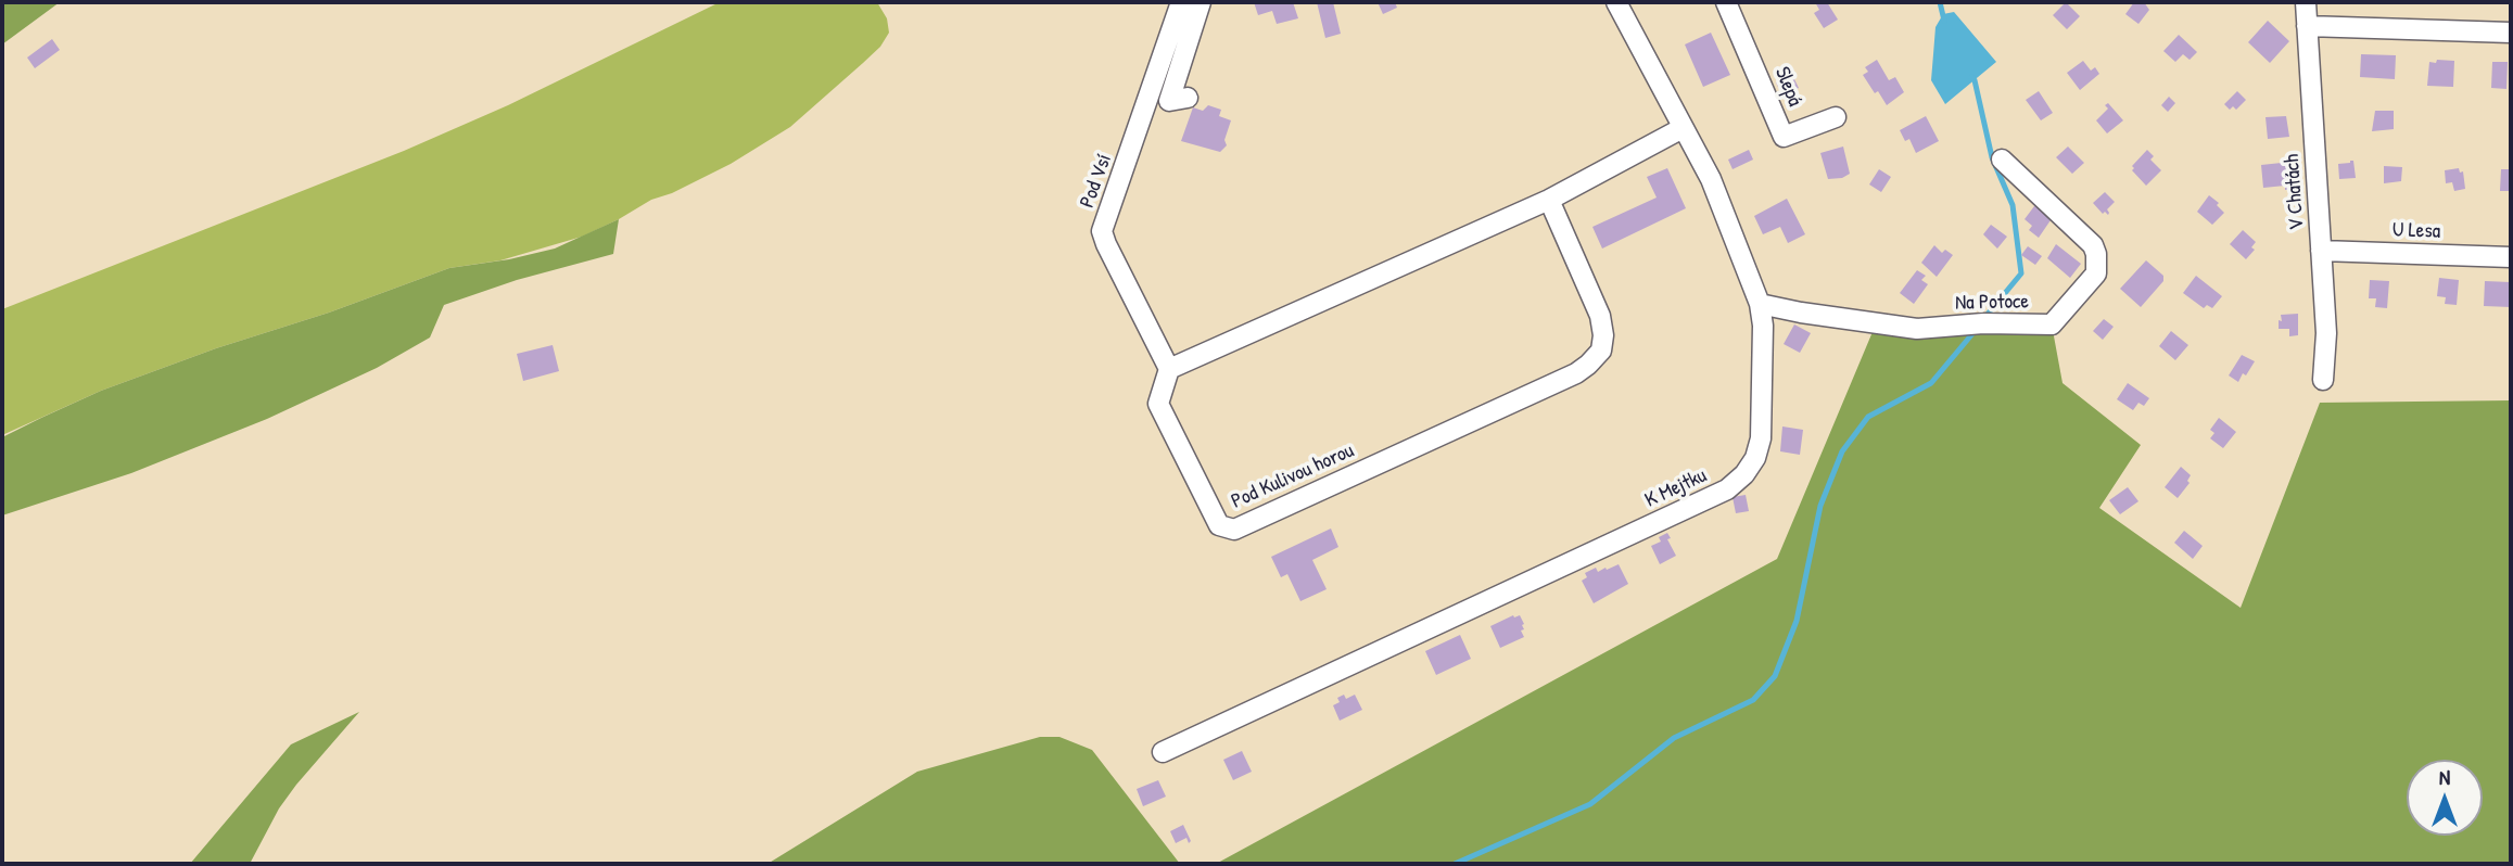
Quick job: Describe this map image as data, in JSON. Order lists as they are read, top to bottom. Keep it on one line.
{"streets":{"street":["Slepá","Pod Vsí","V Chatách","U Lesa","Na Potoce","Pod Kulivou horou","K Mejtku"]},"crossings":[["Pod Vsí","Pod Kulivou horou"],["V Chatách","U Lesa"],["Na Potoce","K Mejtku"]],"north":"top"}
